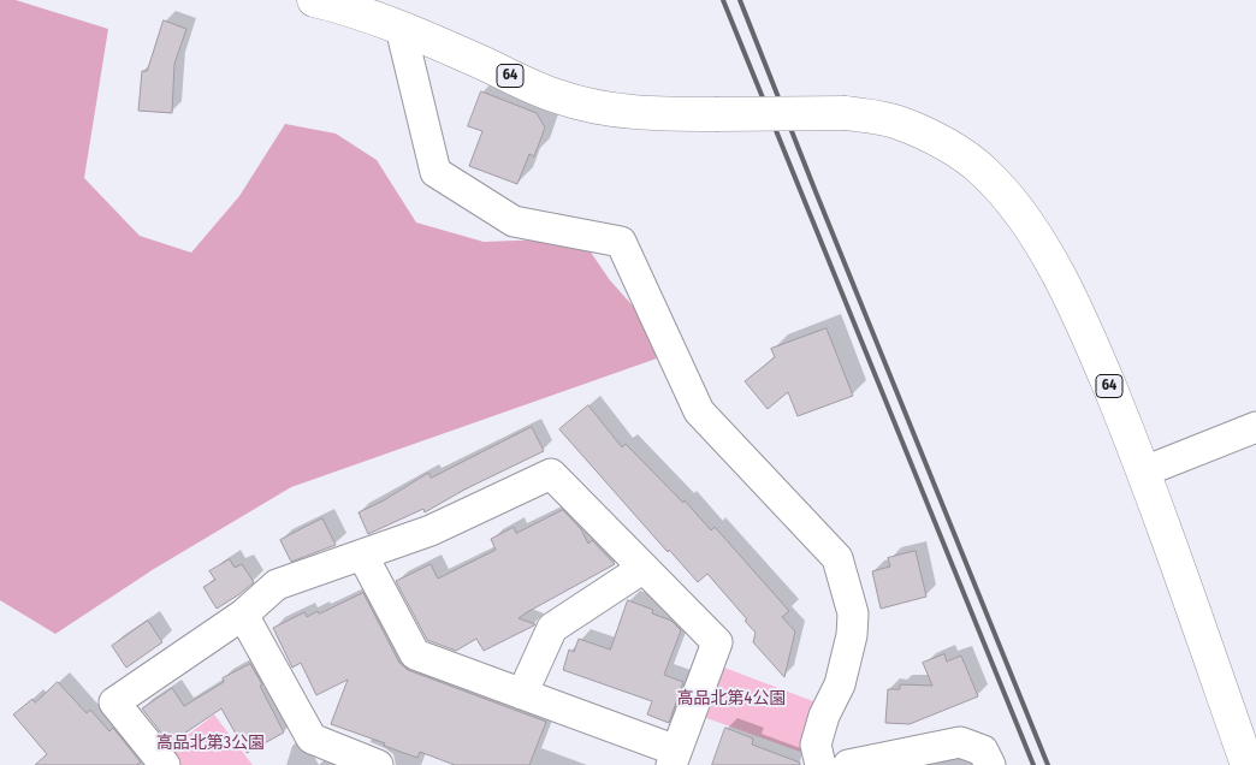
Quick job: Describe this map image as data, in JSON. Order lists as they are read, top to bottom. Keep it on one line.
{"streets":{"main road":["64"]},"parks":["高品北第4公園","高品北第3公園"]}
